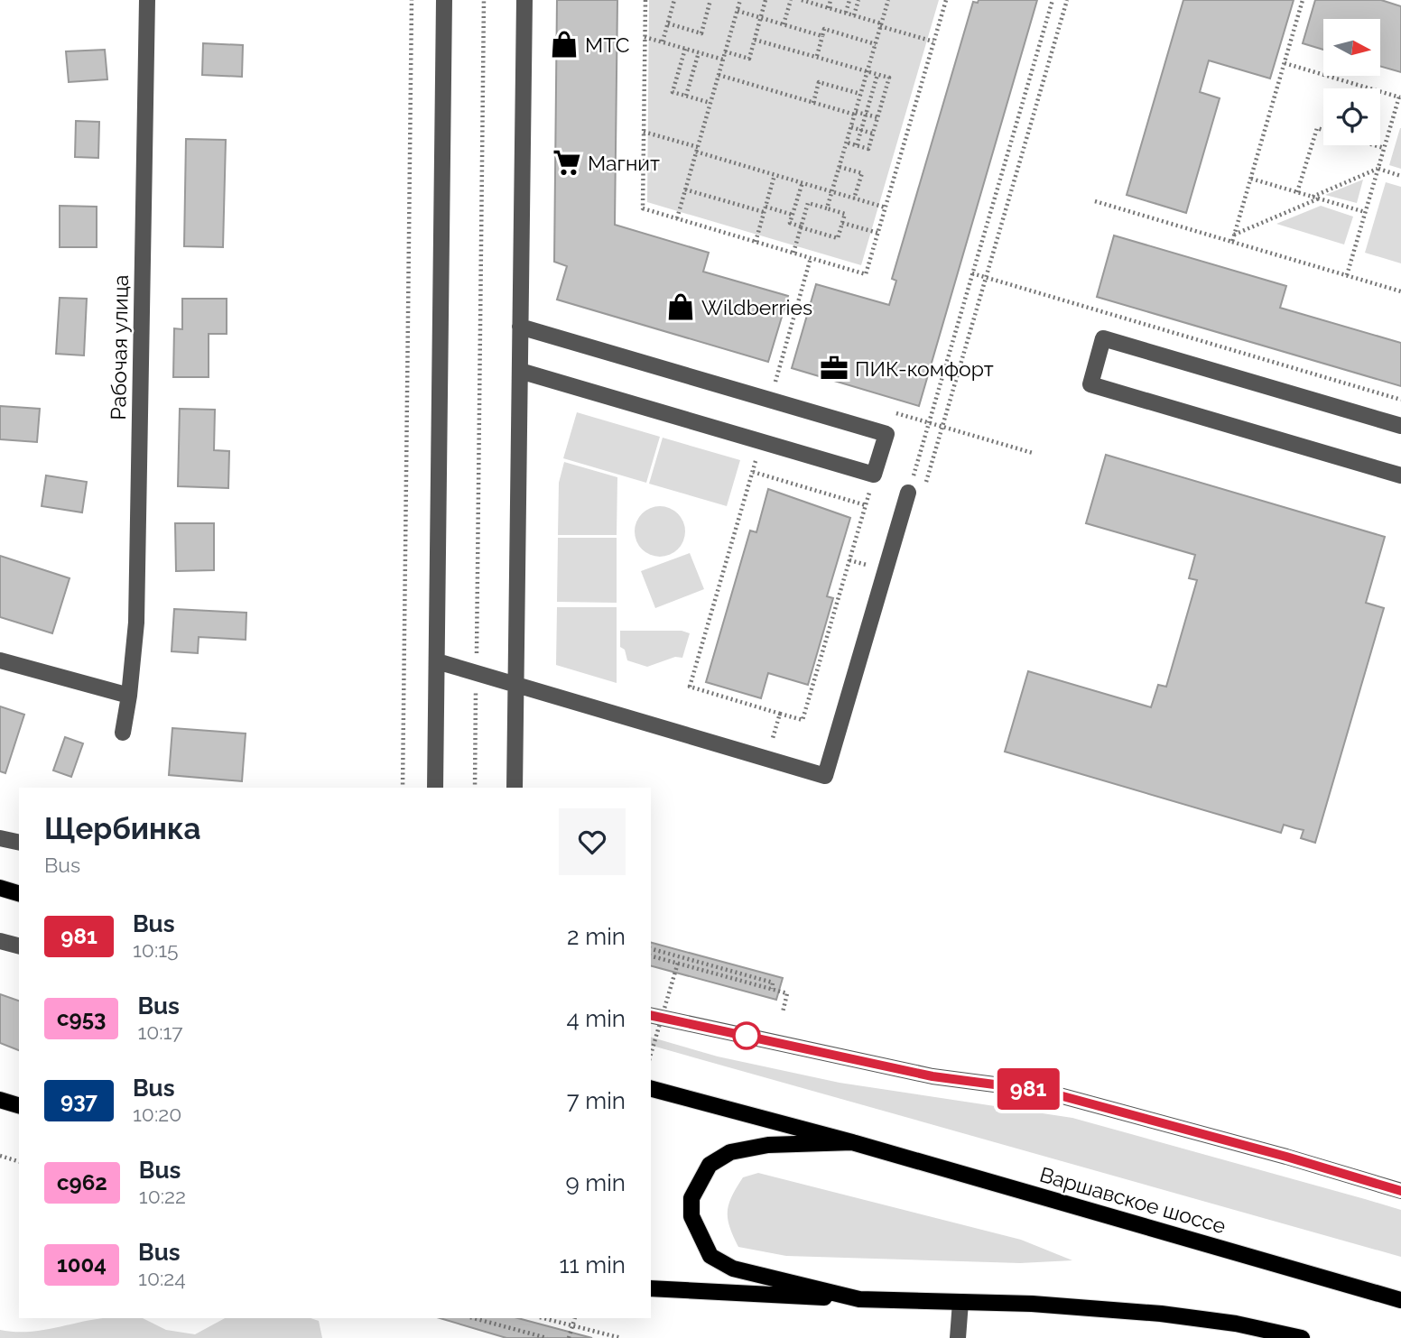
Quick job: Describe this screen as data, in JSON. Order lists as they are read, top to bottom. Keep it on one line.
{"streets":{"main road":["Варшавское шоссе"],"street":["Рабочая улица"]},"places":{"shop":["МТС","Wildberries"],"supermarket":["Магнит"],"office":["ПИК-комфорт"]},"lines":["bus line 981"],"north":"right","page":{"on_map":"981","heading":["Щербинка","Bus"],"list":[{"mark":"981","name":"Bus","note":"10:15","value":"2 min"},{"mark":"с953","name":"Bus","note":"10:17","value":"4 min"},{"mark":"937","name":"Bus","note":"10:20","value":"7 min"},{"mark":"с962","name":"Bus","note":"10:22","value":"9 min"},{"mark":"1004","name":"Bus","note":"10:24","value":"11 min"}]}}
